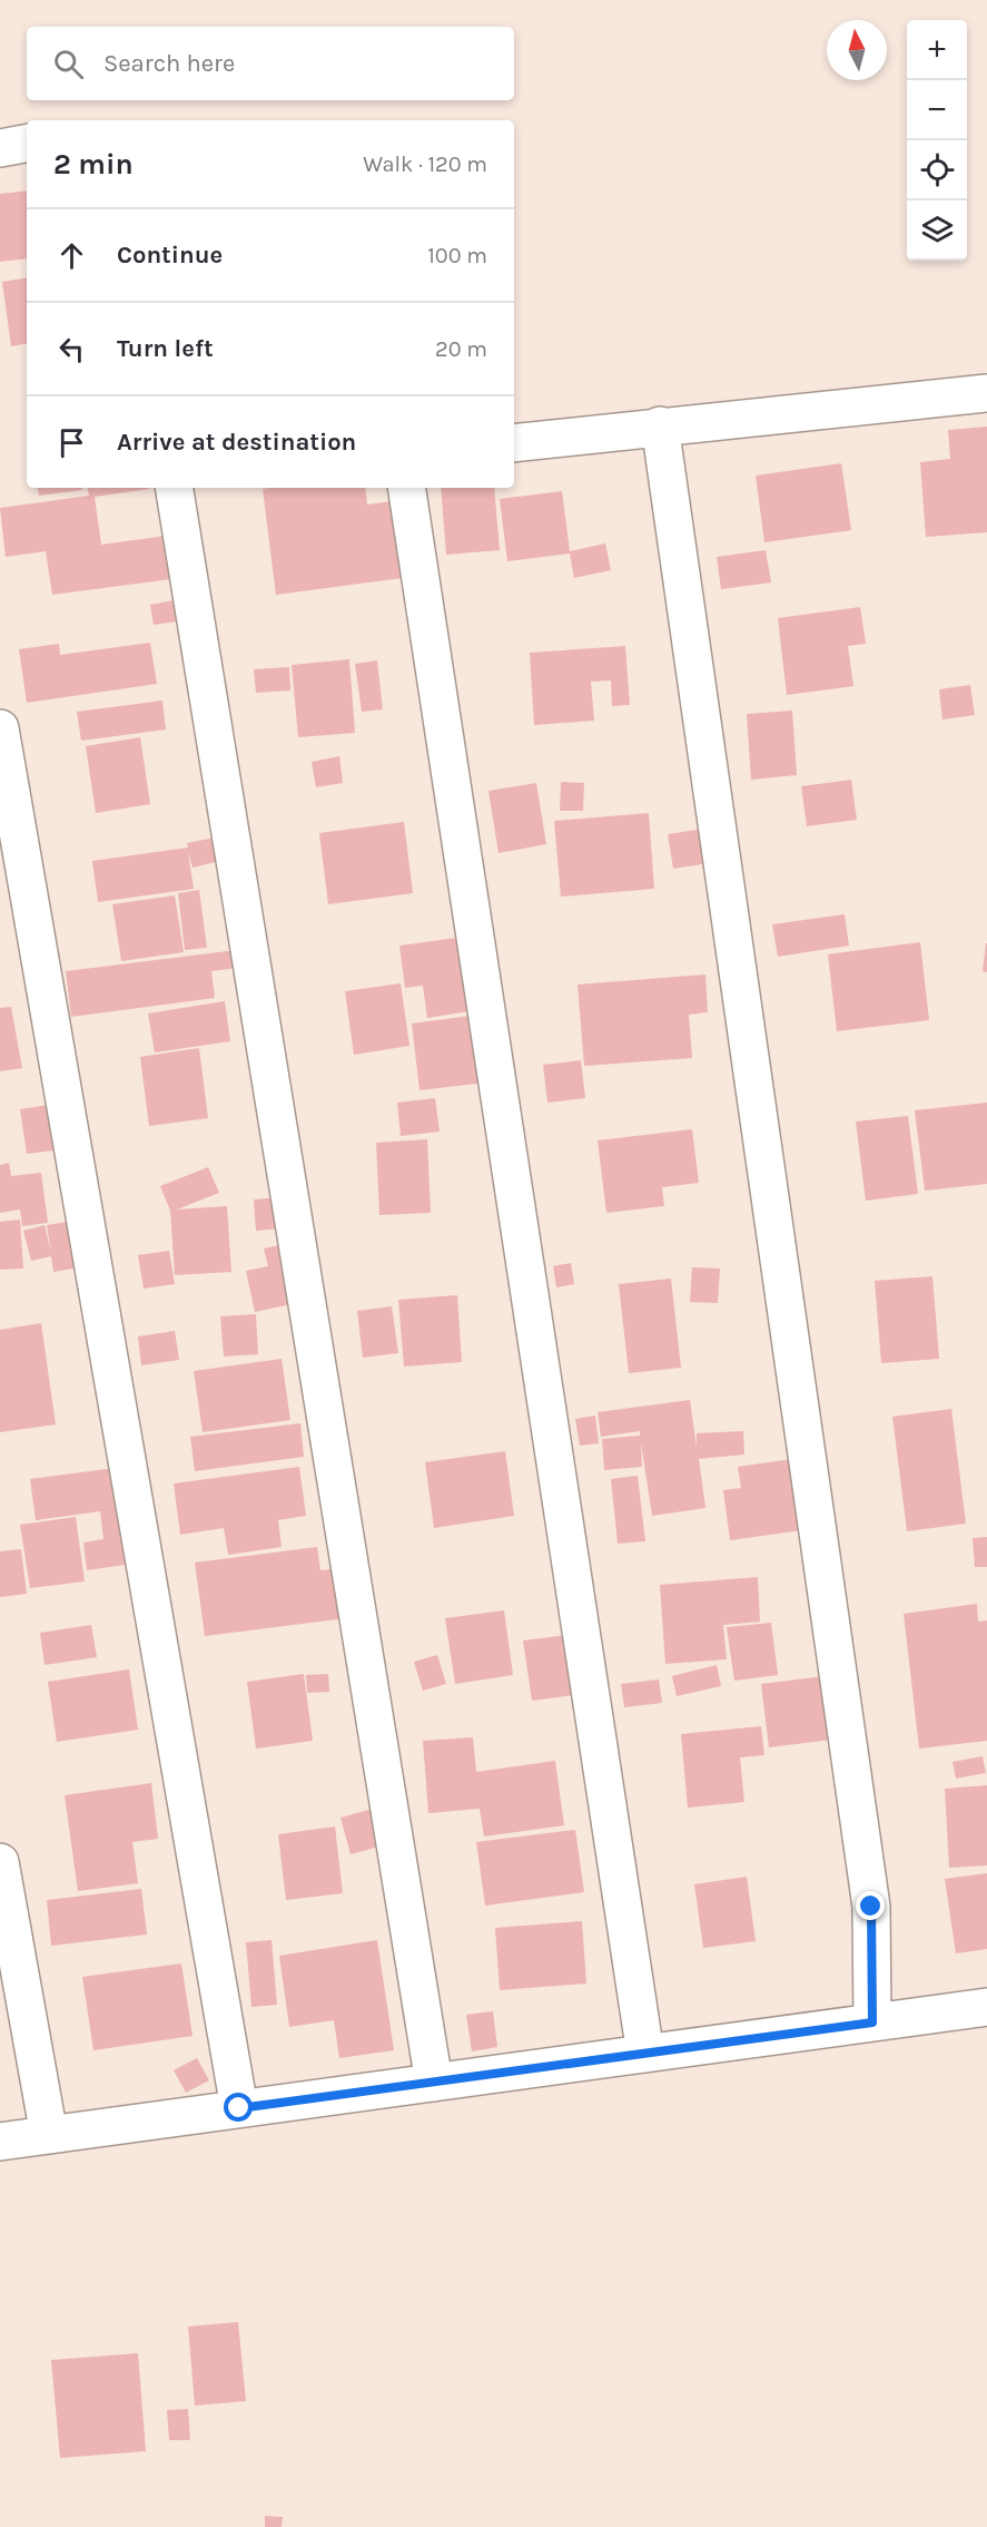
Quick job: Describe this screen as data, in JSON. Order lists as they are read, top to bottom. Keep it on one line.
{"north":"top","page":{"map_buttons":["+","−"],"search":"Search here","heading":["2 min","Walk · 120 m"],"list":[["Continue","100 m"],["Turn left","20 m"],"Arrive at destination"]}}
